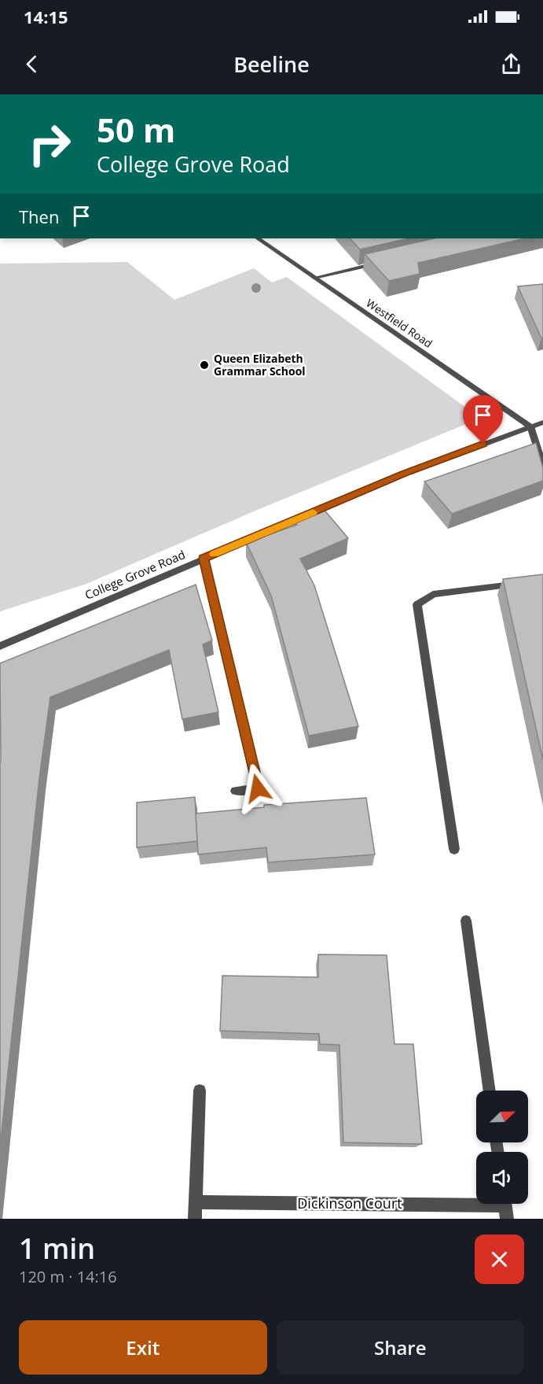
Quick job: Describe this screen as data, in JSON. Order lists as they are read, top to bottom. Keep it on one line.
{"streets":{"street":["Westfield Road","College Grove Road","Dickinson Court"]},"crossings":[["Westfield Road","College Grove Road"]],"places":["Queen Elizabeth Grammar School"],"north":"top right","page":{"status":"14:15","header":"Beeline","turn":["50 m","College Grove Road"],"then":"Then","heading":["1 min","120 m · 14:16"],"buttons":["Exit","Share"]}}
